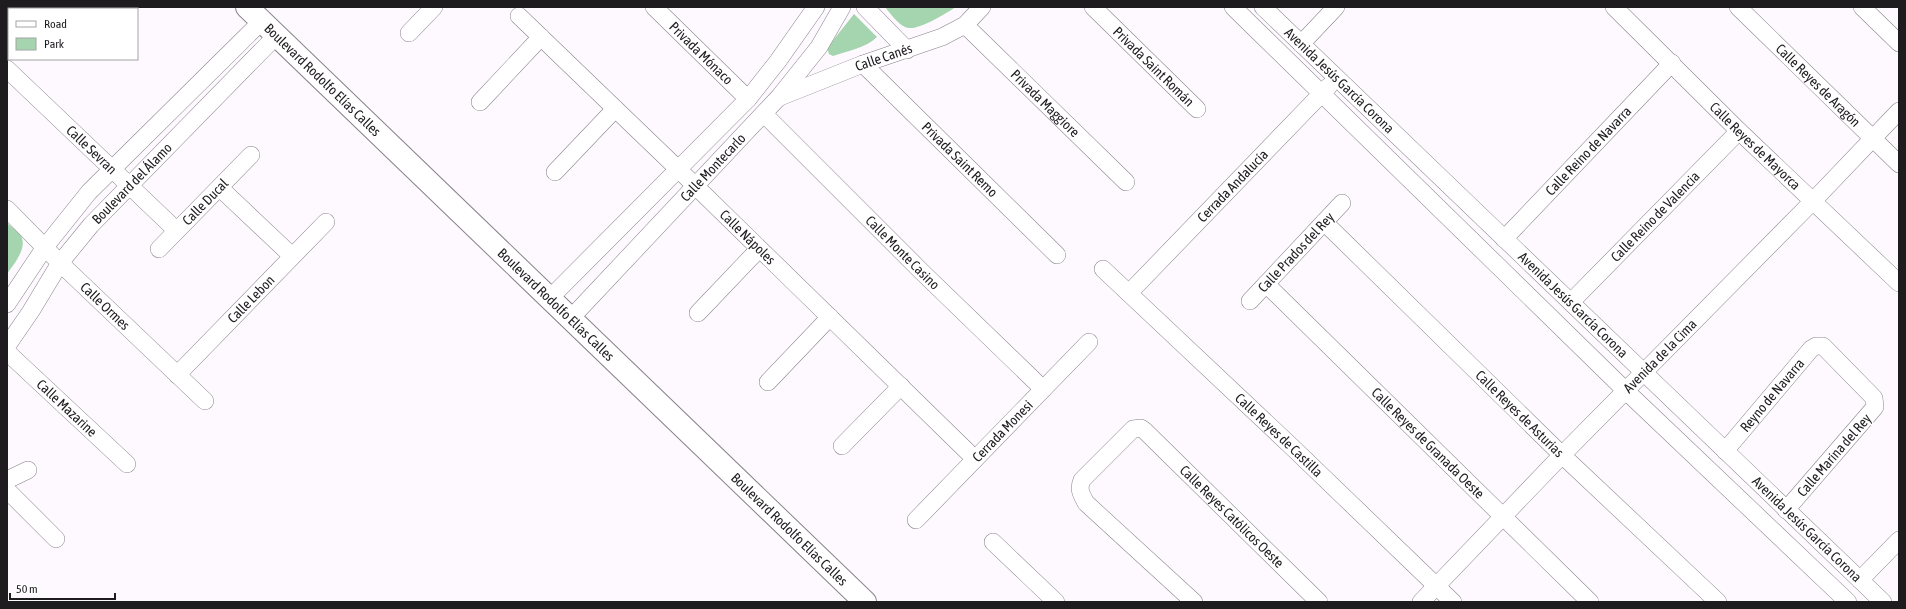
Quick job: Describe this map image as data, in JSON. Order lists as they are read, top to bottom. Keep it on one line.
{"streets":{"main road":["Boulevard Rodolfo Elías Calles"],"street":["Privada Mónaco","Calle Canés","Privada Saint Román","Avenida Jesús García Corona","Calle Reyes de Aragón","Privada Maggiore","Calle Reyes de Mayorca","Calle Sevran","Calle Reino de Navarra","Privada Saint Remo","Calle Montecarlo","Boulevard del Álamo","Cerrada Andalucía","Calle Ducal","Calle Reino de Valencia","Calle Nápoles","Calle Monte Casino","Calle Prados del Rey","Calle Lebon","Calle Ormes","Avenida de la Cima","Reyno de Navarra","Calle Mazarine","Calle Reyes de Asturias","Cerrada Monesi","Calle Reyes de Castilla","Calle Reyes de Granada Oeste","Calle Marina del Rey","Calle Reyes Católicos Oeste"]},"crossings":[["Privada Mónaco","Calle Montecarlo"],["Calle Canés","Privada Maggiore"],["Calle Canés","Privada Saint Remo"],["Calle Canés","Calle Montecarlo"],["Boulevard Rodolfo Elías Calles","Calle Montecarlo"],["Boulevard Rodolfo Elías Calles","Boulevard del Álamo"],["Avenida Jesús García Corona","Calle Reino de Navarra"],["Avenida Jesús García Corona","Cerrada Andalucía"],["Avenida Jesús García Corona","Calle Reino de Valencia"],["Avenida Jesús García Corona","Avenida de la Cima"],["Avenida Jesús García Corona","Reyno de Navarra"],["Avenida Jesús García Corona","Calle Marina del Rey"],["Calle Reyes de Aragón","Avenida de la Cima"],["Calle Reyes de Mayorca","Calle Reino de Navarra"],["Calle Reyes de Mayorca","Calle Reino de Valencia"],["Calle Reyes de Mayorca","Avenida de la Cima"],["Calle Sevran","Boulevard del Álamo"],["Calle Sevran","Calle Ducal"],["Calle Montecarlo","Calle Nápoles"],["Calle Montecarlo","Calle Monte Casino"],["Boulevard del Álamo","Calle Ormes"],["Cerrada Andalucía","Calle Reyes de Castilla"],["Calle Nápoles","Cerrada Monesi"],["Calle Monte Casino","Cerrada Monesi"],["Calle Prados del Rey","Calle Reyes de Asturias"],["Calle Prados del Rey","Calle Reyes de Granada Oeste"],["Calle Lebon","Calle Ormes"],["Avenida de la Cima","Calle Reyes de Asturias"],["Avenida de la Cima","Calle Reyes de Castilla"],["Avenida de la Cima","Calle Reyes de Granada Oeste"],["Reyno de Navarra","Calle Marina del Rey"]],"legend":["Road","Park"],"scale_bar":"50 m"}
